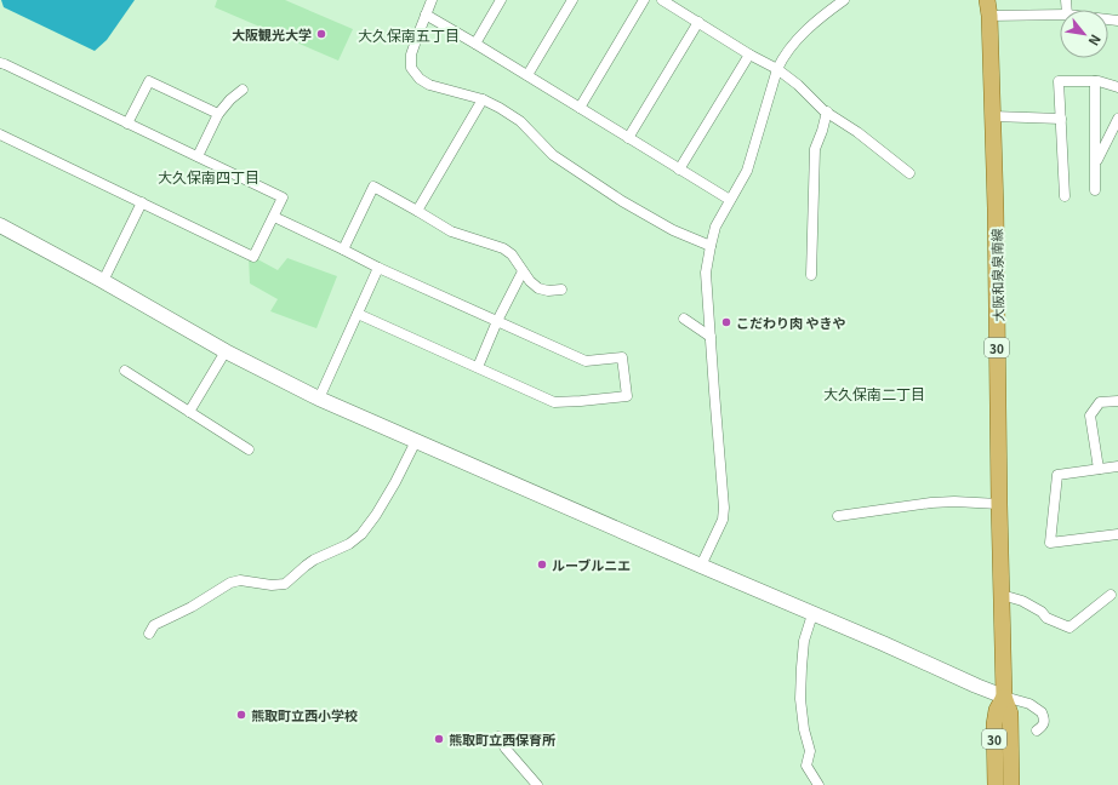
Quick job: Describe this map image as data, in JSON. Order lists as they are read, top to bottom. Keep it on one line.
{"streets":{"main road":["大阪和泉泉南線","30"]},"districts":["大久保南五丁目","大久保南四丁目","大久保南二丁目"],"places":["大阪観光大学","こだわり肉 やきや","ルーブルニエ","熊取町立西小学校","熊取町立西保育所"],"north":"bottom right"}
